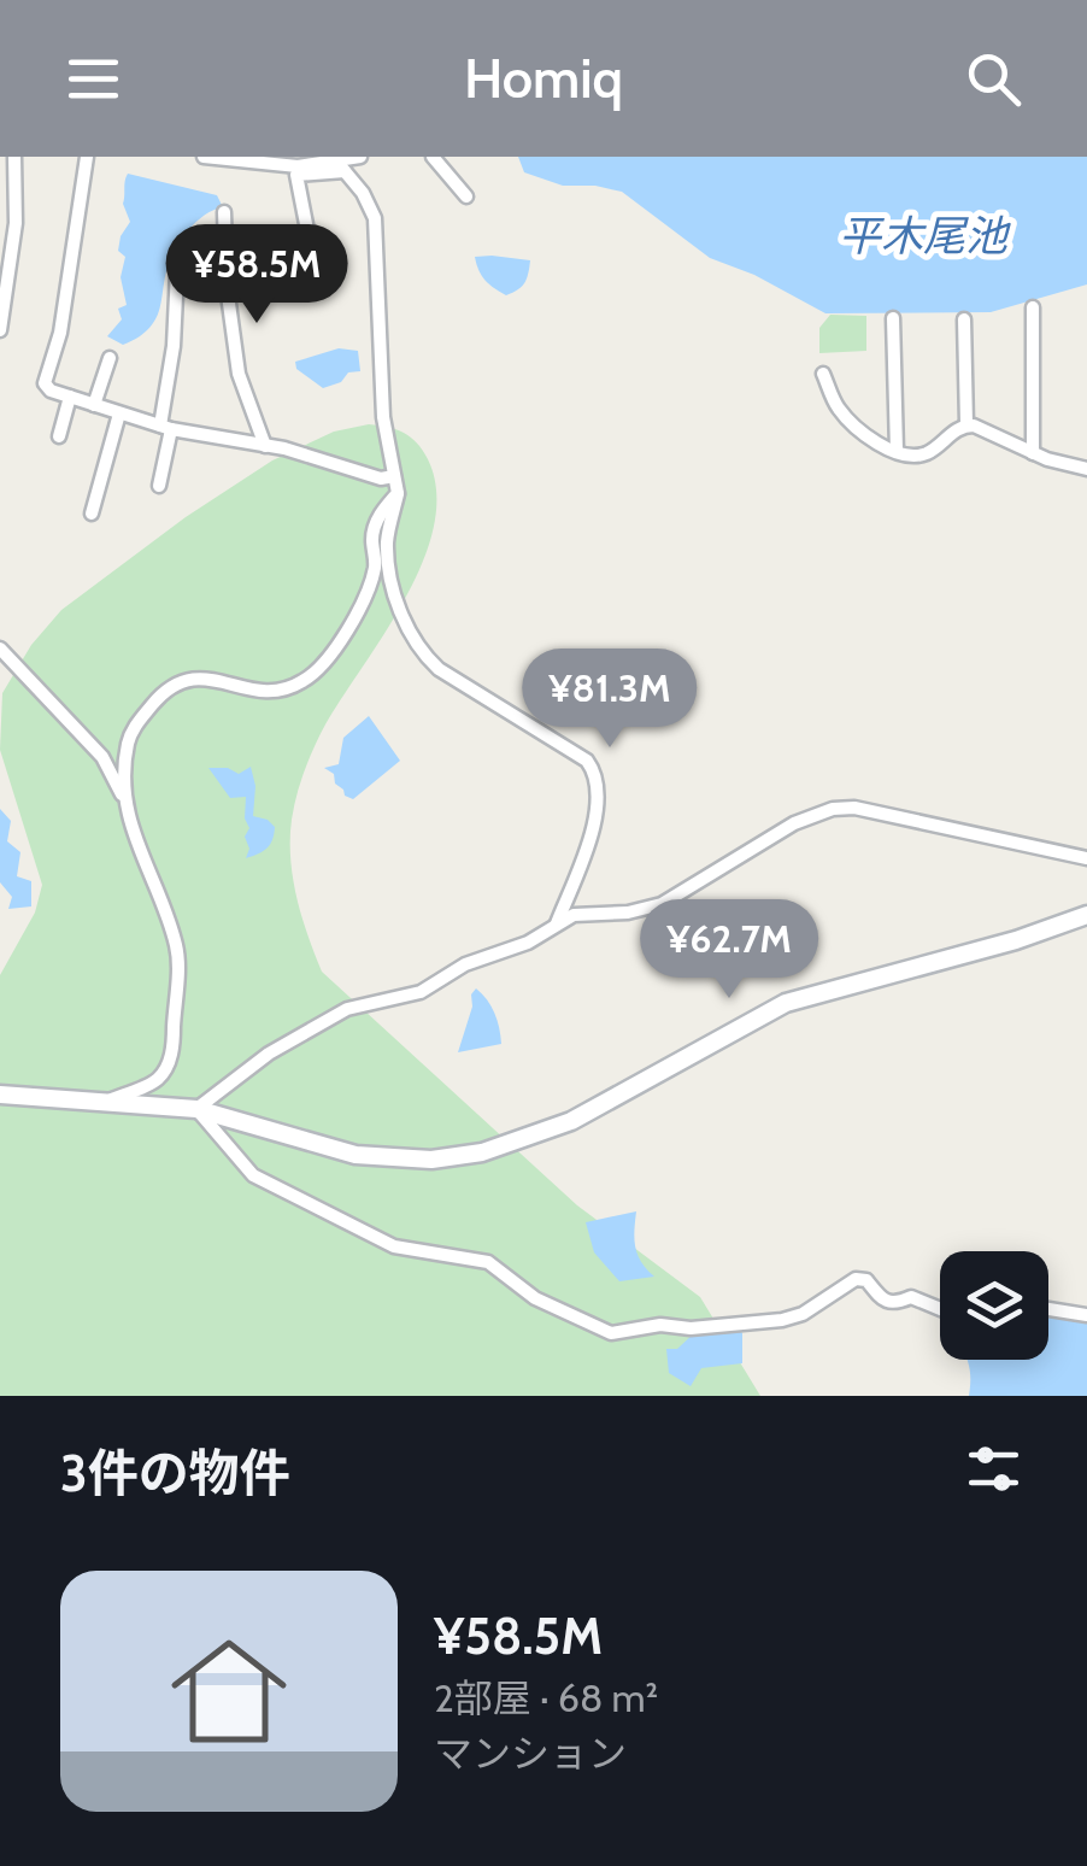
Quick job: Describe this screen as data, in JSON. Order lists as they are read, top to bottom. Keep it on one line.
{"water":["平木尾池"],"page":{"header":"Homiq","price":["¥58.5M","¥81.3M","¥62.7M"],"heading":"3件の物件","list":[{"name":"¥58.5M","note":"2部屋 · 68 m² · マンション"}]}}
